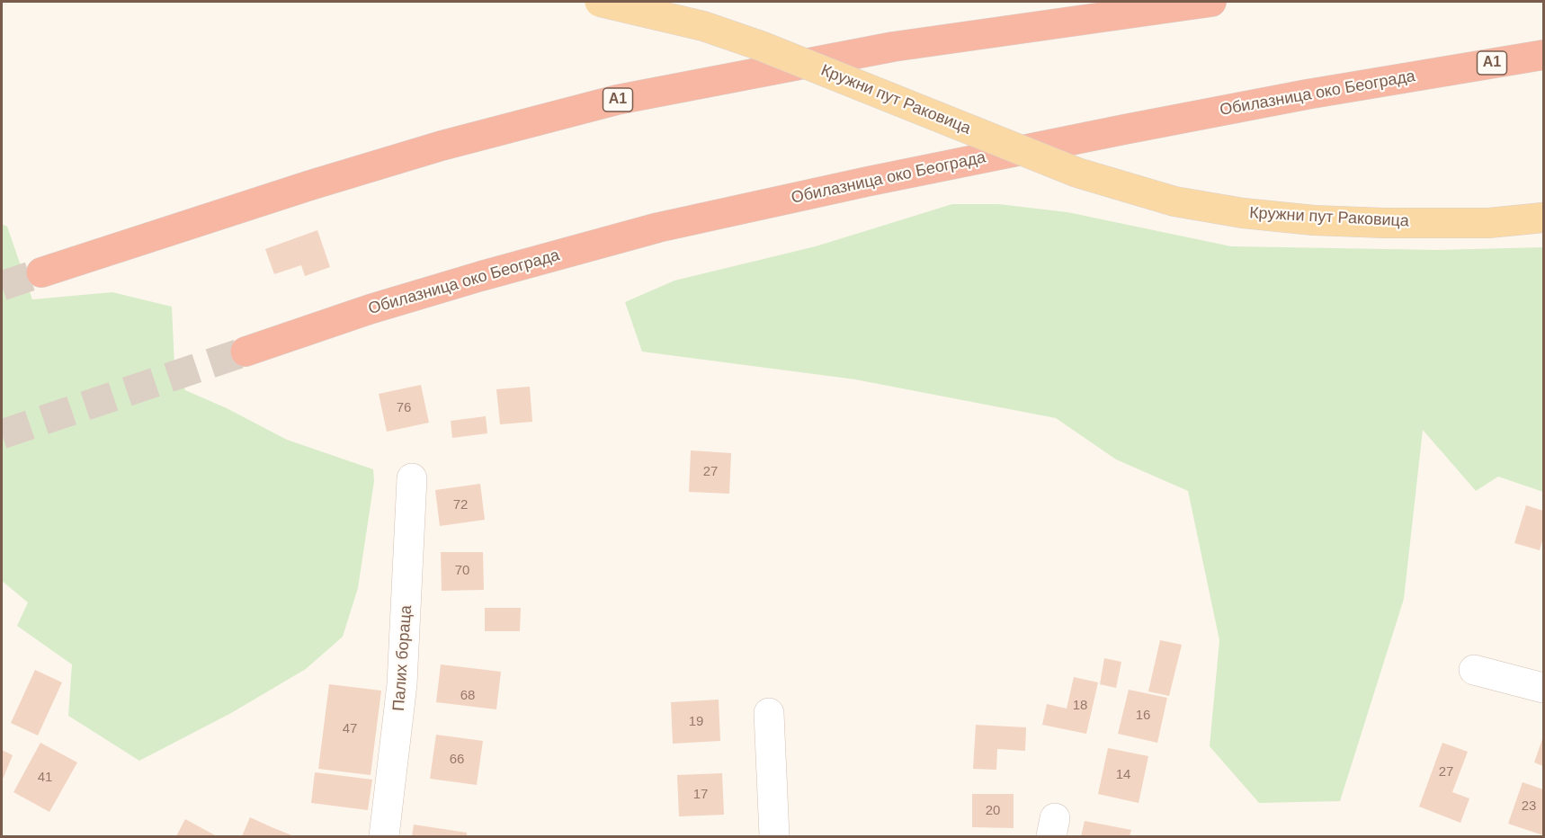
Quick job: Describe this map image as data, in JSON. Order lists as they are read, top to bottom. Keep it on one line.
{"streets":{"highway":["A1","Обилазница око Београда"],"main road":["Кружни пут Раковица"],"street":["Палих бораца"]},"house_numbers":["76","27","72","70","68","18","16","19","47","66","27","14","41","17","23","20"]}
